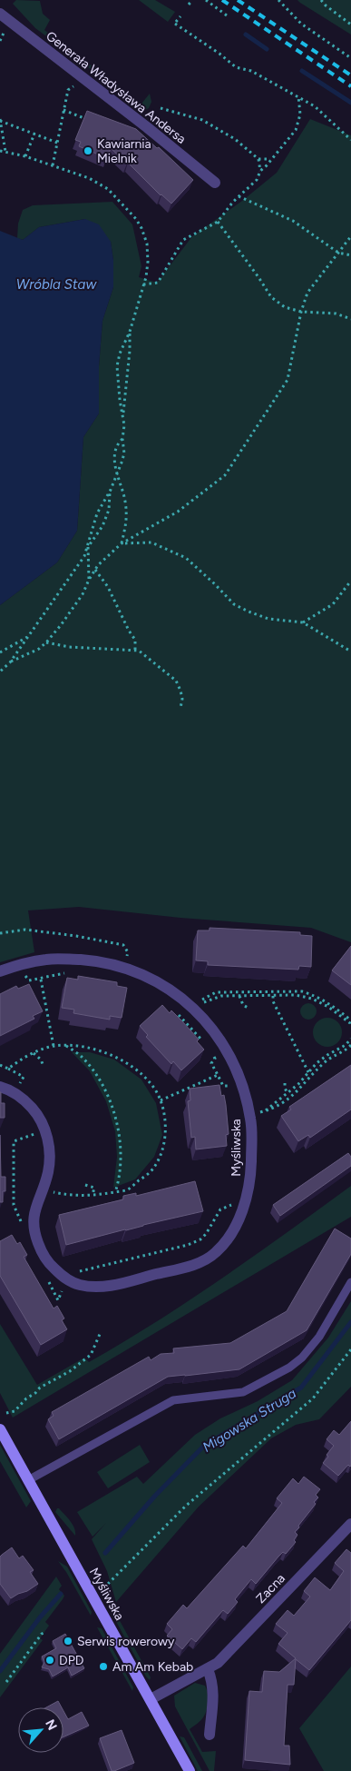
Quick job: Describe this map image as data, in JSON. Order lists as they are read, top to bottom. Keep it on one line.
{"streets":{"street":["Generała Władysława Andersa","Myśliwska","Zacna"]},"crossings":[["Myśliwska","Zacna"]],"water":["Wróbla Staw","Migowska Struga"],"places":["Kawiarnia Mielnik","Serwis rowerowy","DPD","Am Am Kebab"],"north":"top right"}
